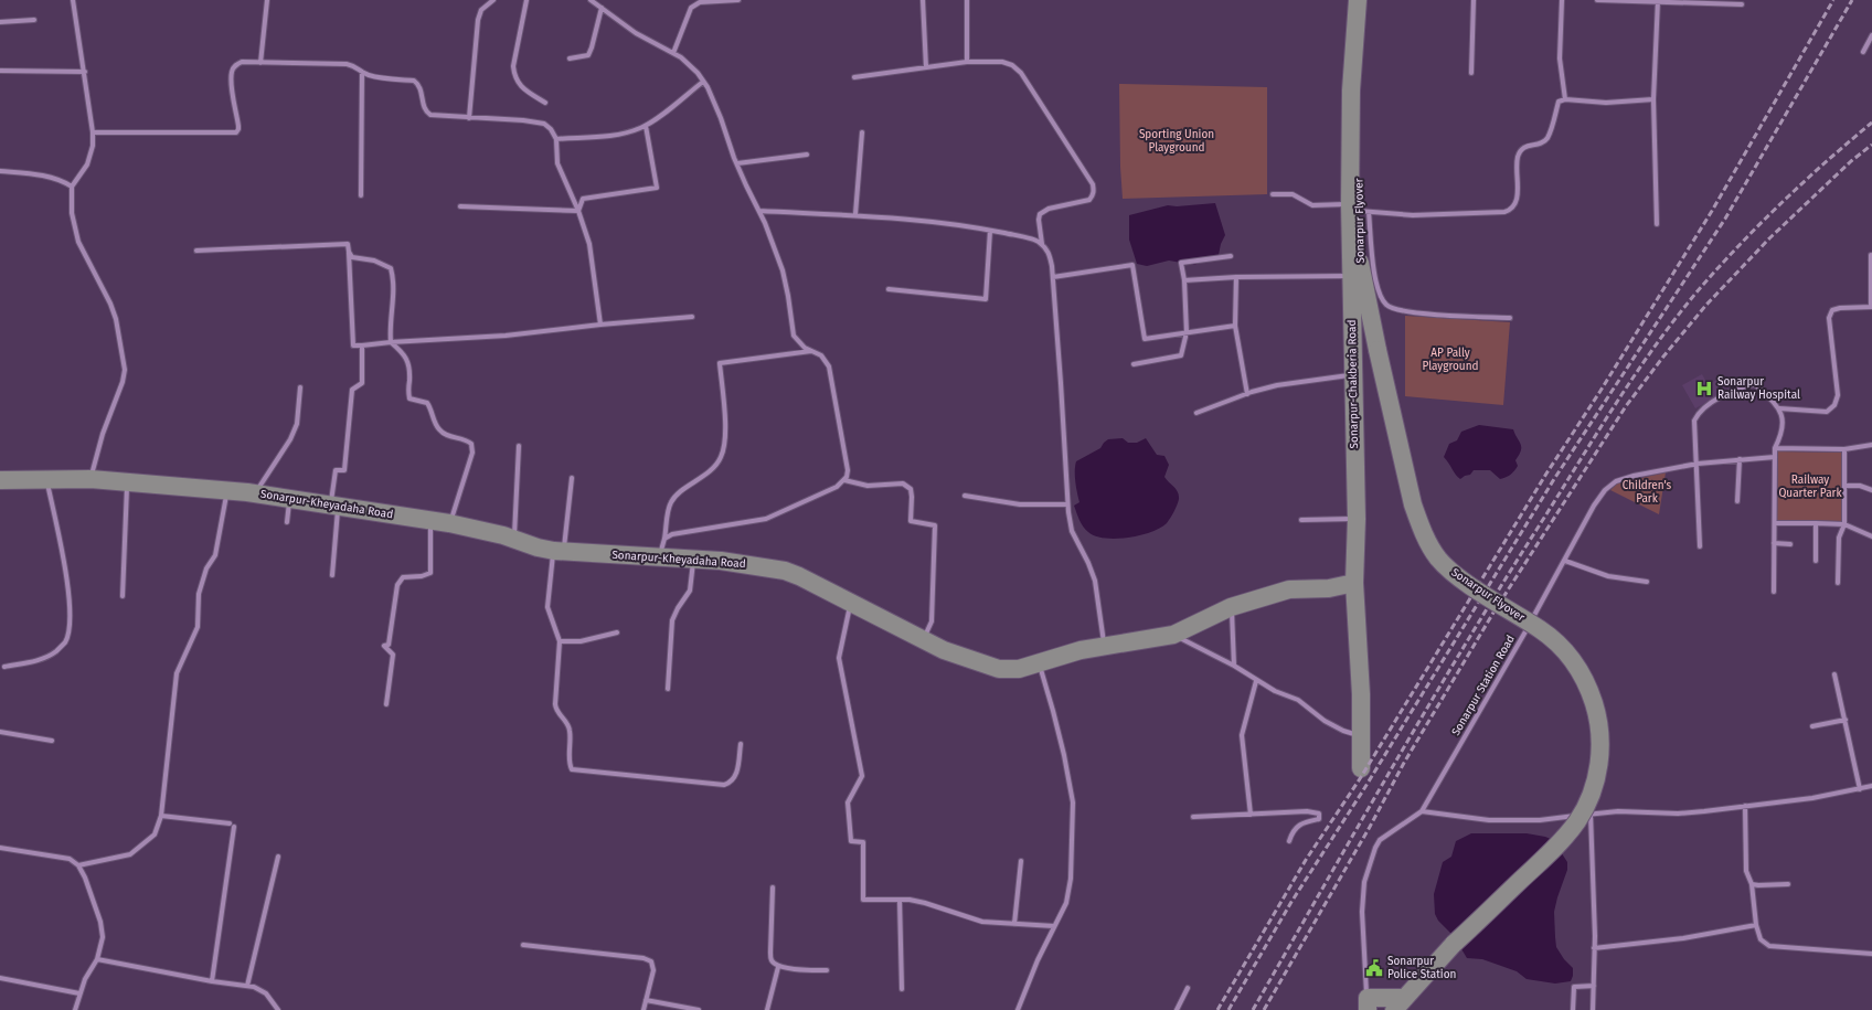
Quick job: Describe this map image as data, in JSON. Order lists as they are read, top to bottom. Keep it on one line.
{"streets":{"main road":["Sonarpur Flyover","Sonarpur-Chakberia Road","Sonarpur-Kheyadaha Road"],"street":["Sonarpur Station Road"]},"crossings":[["Sonarpur Flyover","Sonarpur-Chakberia Road"],["Sonarpur Flyover","Sonarpur Station Road"],["Sonarpur-Chakberia Road","Sonarpur-Kheyadaha Road"]],"parks":["Sporting Union Playground","AP Pally Playground","Railway Quarter Park","Children's Park"],"places":{"hospital":["Sonarpur Railway Hospital"],"public building":["Sonarpur Police Station"]}}
